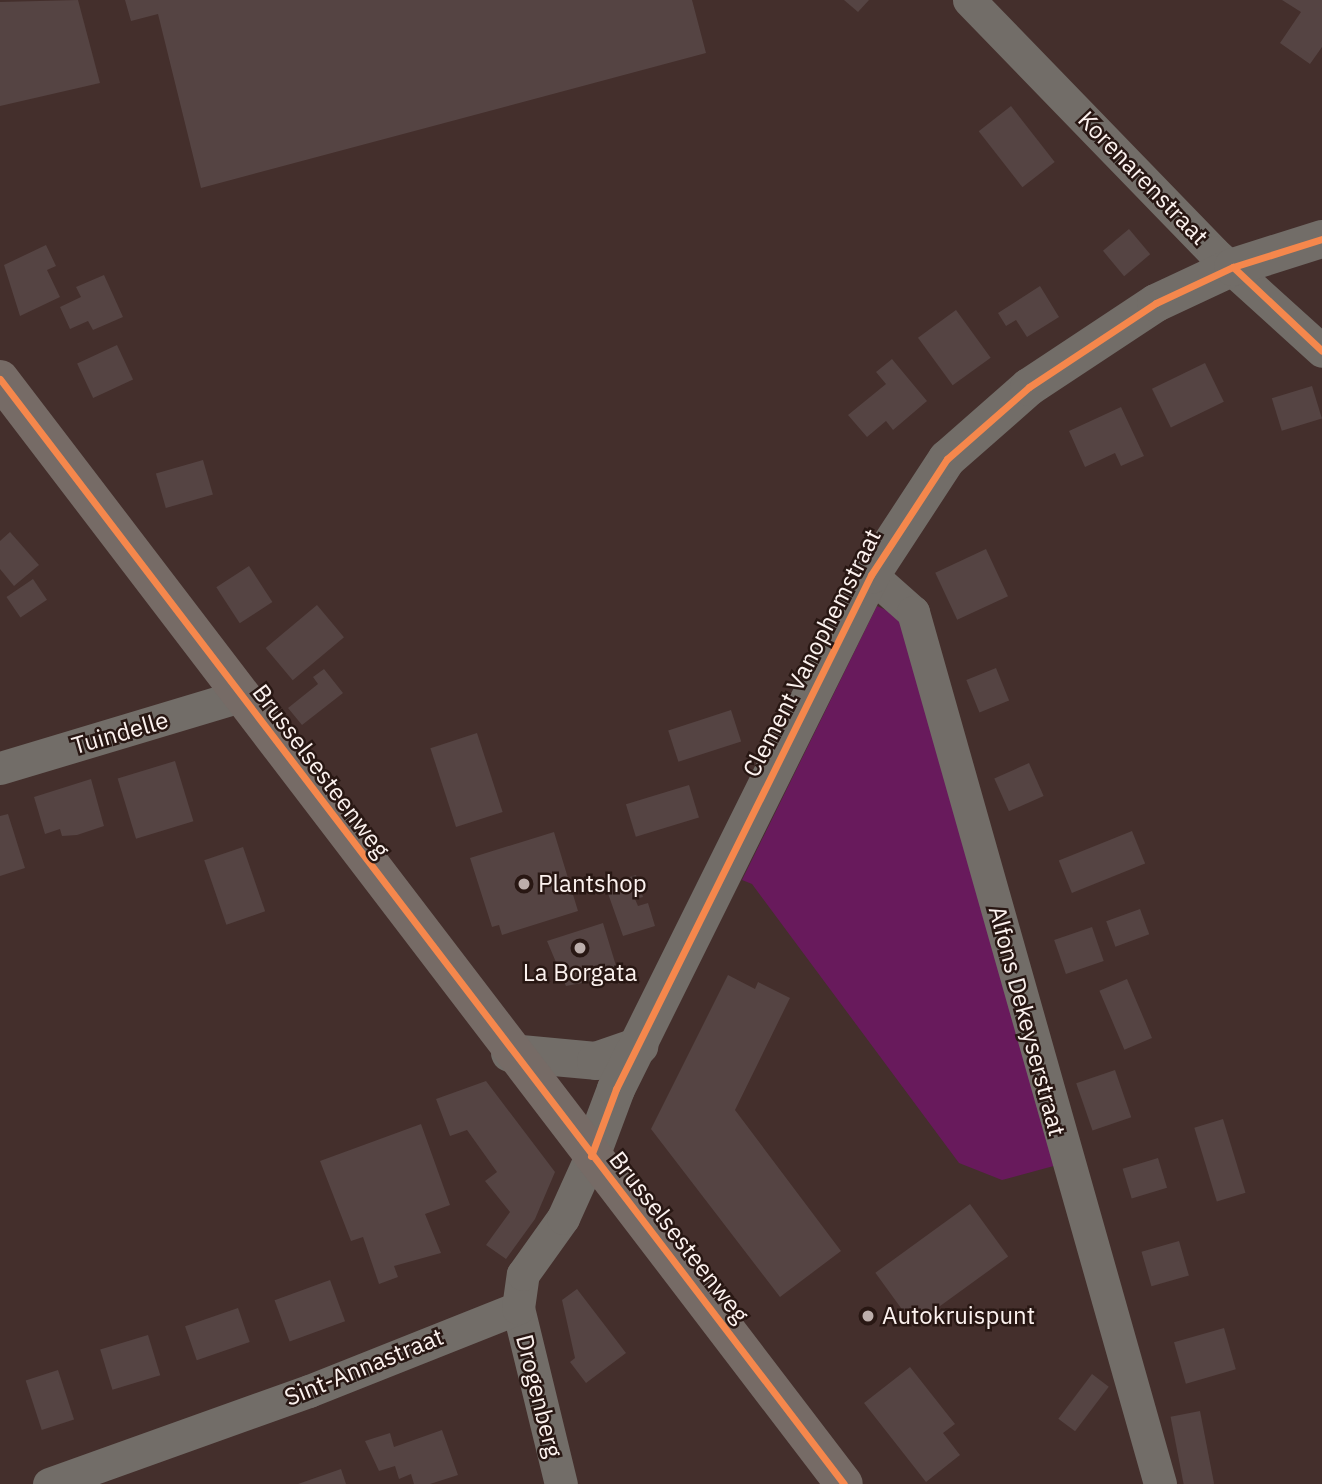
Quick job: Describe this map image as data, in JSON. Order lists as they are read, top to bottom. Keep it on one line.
{"streets":{"main road":["Brusselsesteenweg"],"street":["Korenarenstraat","Clement Vanophemstraat","Tuindelle","Alfons Dekeyserstraat","Sint-Annastraat","Drogenberg"]},"crossings":[["Korenarenstraat","Clement Vanophemstraat"],["Clement Vanophemstraat","Brusselsesteenweg"],["Clement Vanophemstraat","Alfons Dekeyserstraat"],["Tuindelle","Brusselsesteenweg"],["Sint-Annastraat","Drogenberg"]],"places":["Plantshop","La Borgata","Autokruispunt"]}
